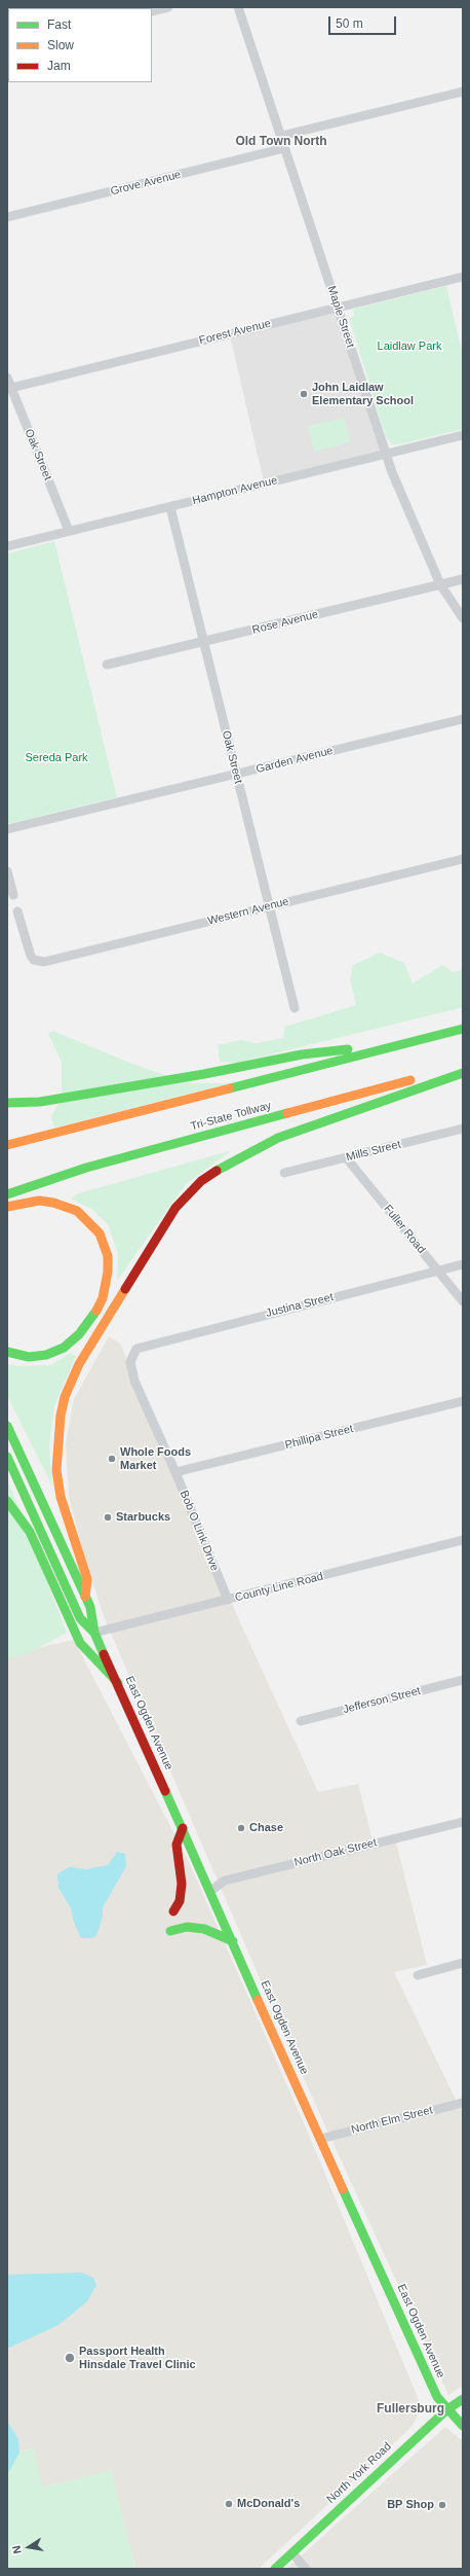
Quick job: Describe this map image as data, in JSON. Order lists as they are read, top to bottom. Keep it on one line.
{"streets":{"main road":["Tri-State Tollway","East Ogden Avenue","North York Road"],"street":["Grove Avenue","Maple Street","Forest Avenue","Oak Street","Hampton Avenue","Rose Avenue","Garden Avenue","Western Avenue","Mills Street","Fuller Road","Justina Street","Phillipa Street","Bob O Link Drive","County Line Road","Jefferson Street","North Oak Street","North Elm Street"]},"crossings":[["Grove Avenue","Maple Street"],["Maple Street","Forest Avenue"],["Maple Street","Hampton Avenue"],["Maple Street","Rose Avenue"],["Forest Avenue","Oak Street"],["Oak Street","Hampton Avenue"],["Oak Street","Rose Avenue"],["Oak Street","Garden Avenue"],["Oak Street","Western Avenue"],["Mills Street","Fuller Road"],["Fuller Road","Justina Street"],["Justina Street","Bob O Link Drive"],["Phillipa Street","Bob O Link Drive"],["Bob O Link Drive","County Line Road"],["County Line Road","East Ogden Avenue"],["East Ogden Avenue","North Oak Street"],["East Ogden Avenue","North Elm Street"],["East Ogden Avenue","North York Road"]],"districts":["Old Town North","Fullersburg"],"parks":["Laidlaw Park","Sereda Park"],"places":["John Laidlaw Elementary School","Whole Foods Market","Starbucks","Chase","Passport Health Hinsdale Travel Clinic","McDonald's","BP Shop"],"legend":["Fast","Slow","Jam"],"scale_bar":"50 m","north":"left"}
